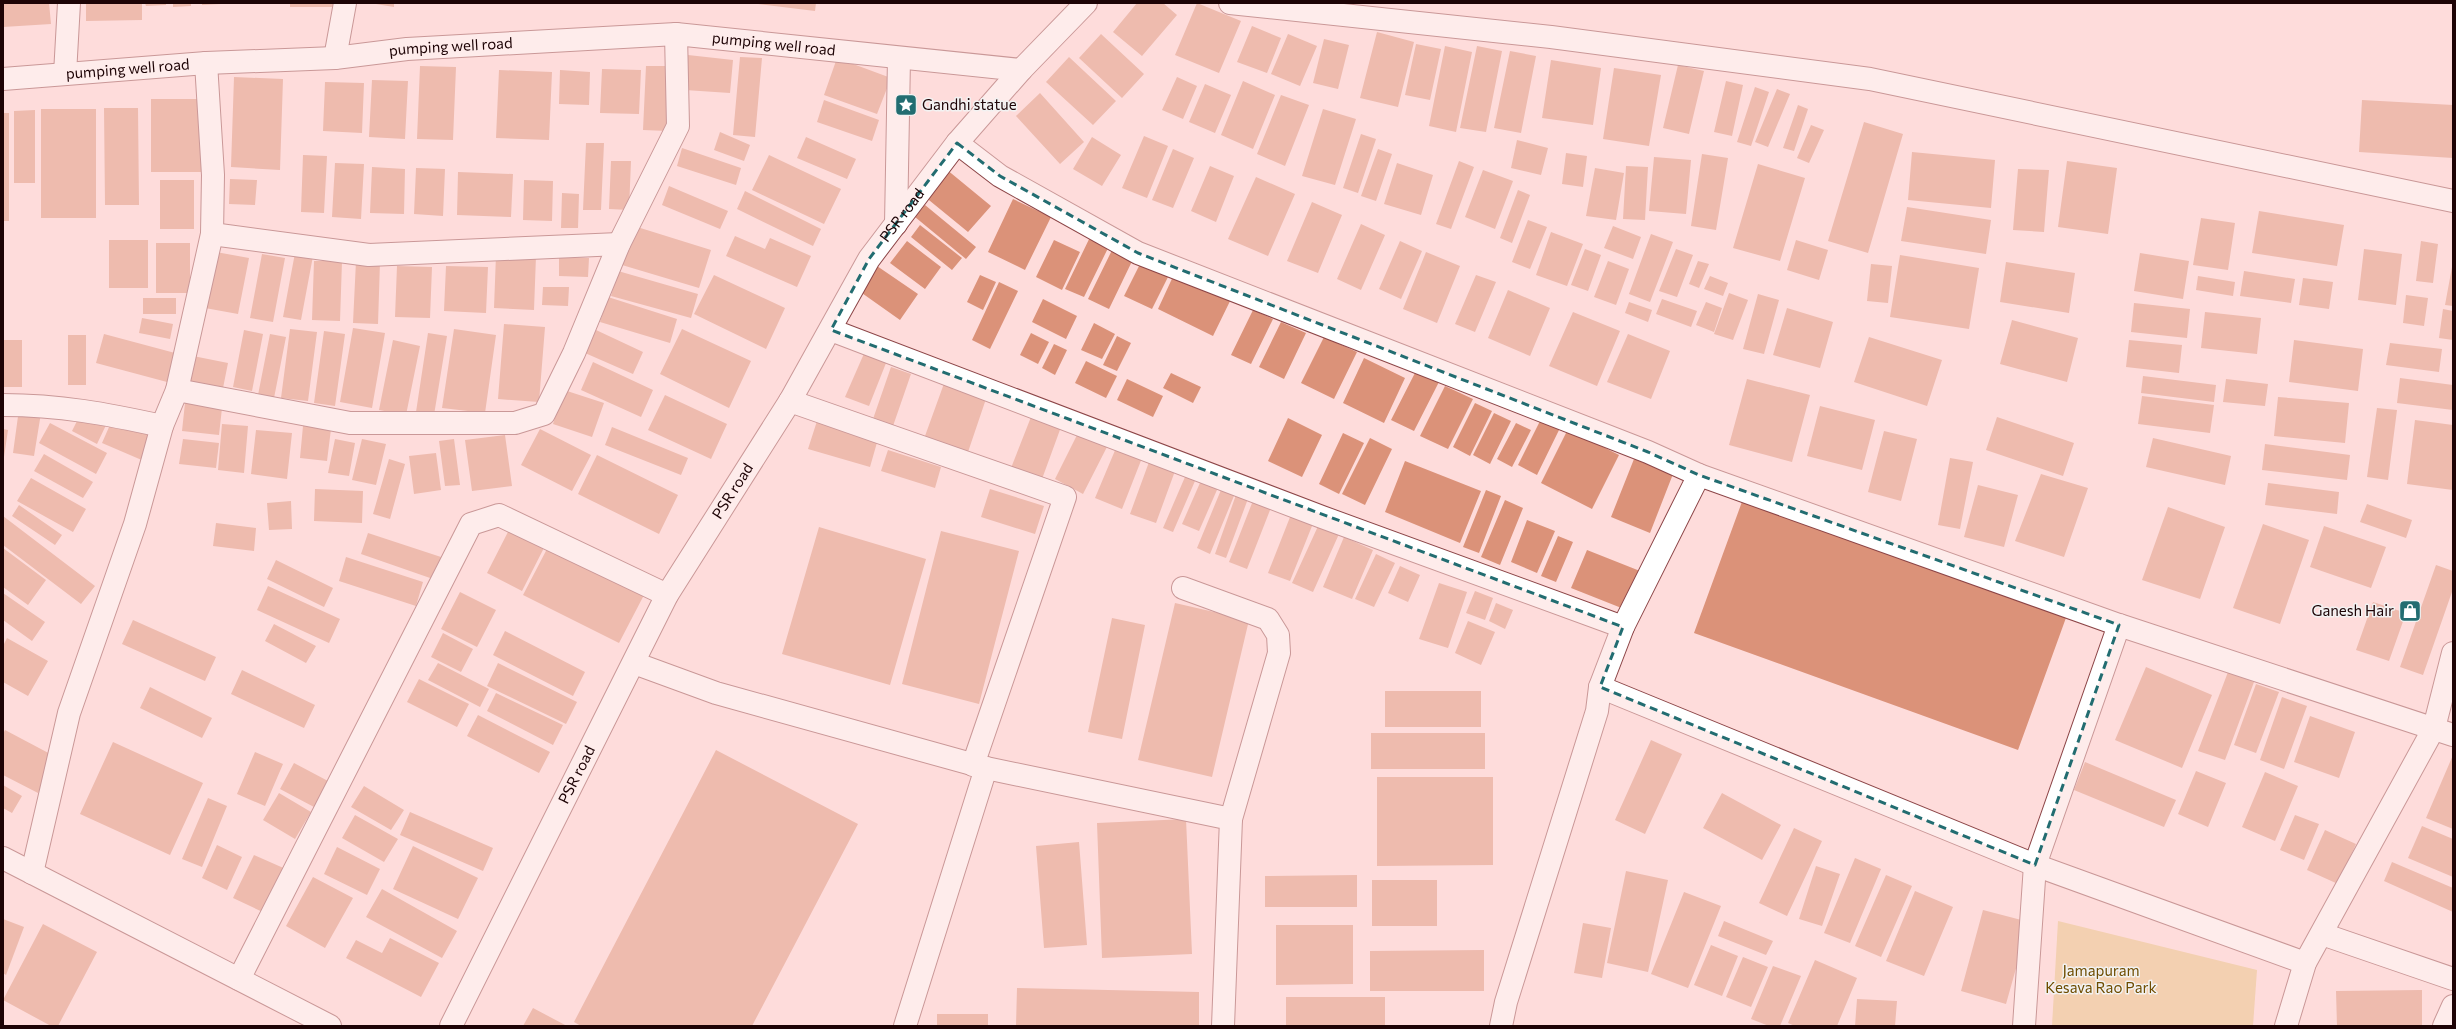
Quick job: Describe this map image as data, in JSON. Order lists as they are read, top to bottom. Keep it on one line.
{"streets":{"street":["pumping well road","PSR road"]},"crossings":[["pumping well road","PSR road"]],"parks":["Jamapuram Kesava Rao Park"],"places":{"place":["Gandhi statue"],"shop":["Ganesh Hair"]}}
